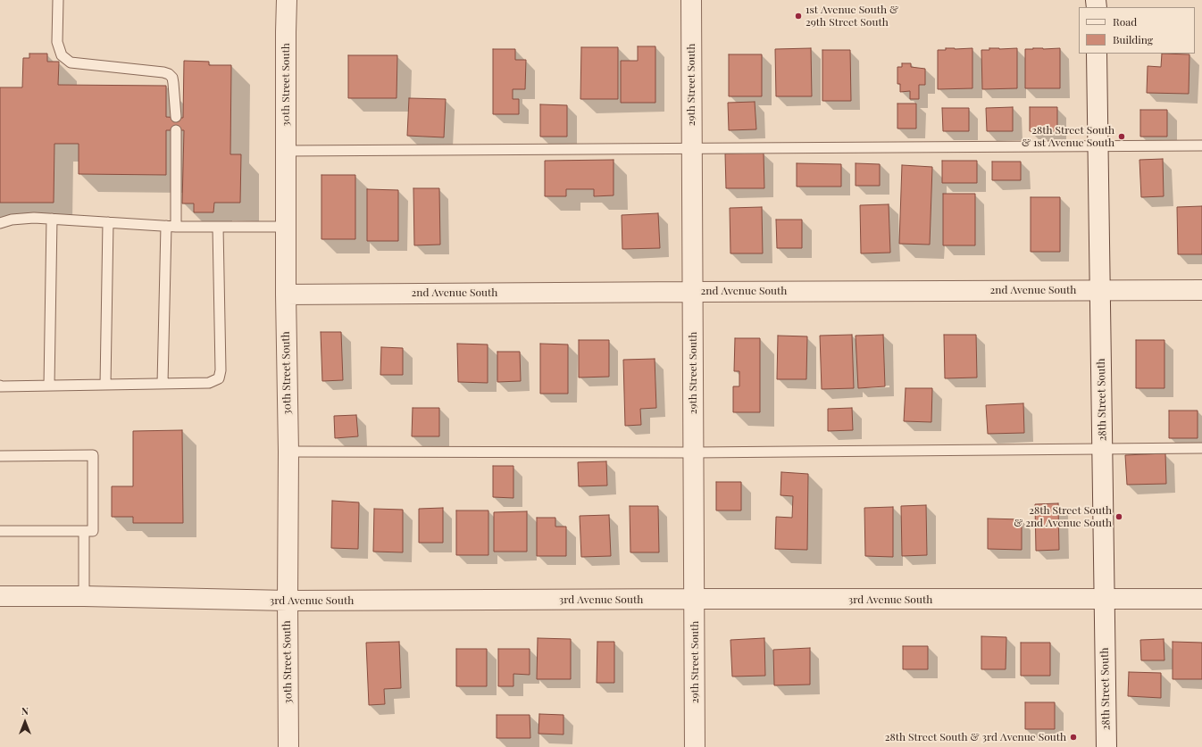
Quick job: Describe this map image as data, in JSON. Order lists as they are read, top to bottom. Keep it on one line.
{"streets":{"street":["30th Street South","29th Street South","2nd Avenue South","28th Street South","3rd Avenue South"]},"crossings":[["30th Street South","2nd Avenue South"],["30th Street South","3rd Avenue South"],["29th Street South","2nd Avenue South"],["29th Street South","3rd Avenue South"],["2nd Avenue South","28th Street South"],["28th Street South","3rd Avenue South"]],"places":["1st Avenue South & 29th Street South","28th Street South & 1st Avenue South","28th Street South & 2nd Avenue South","28th Street South & 3rd Avenue South"],"legend":["Road","Building"],"north":"top"}
